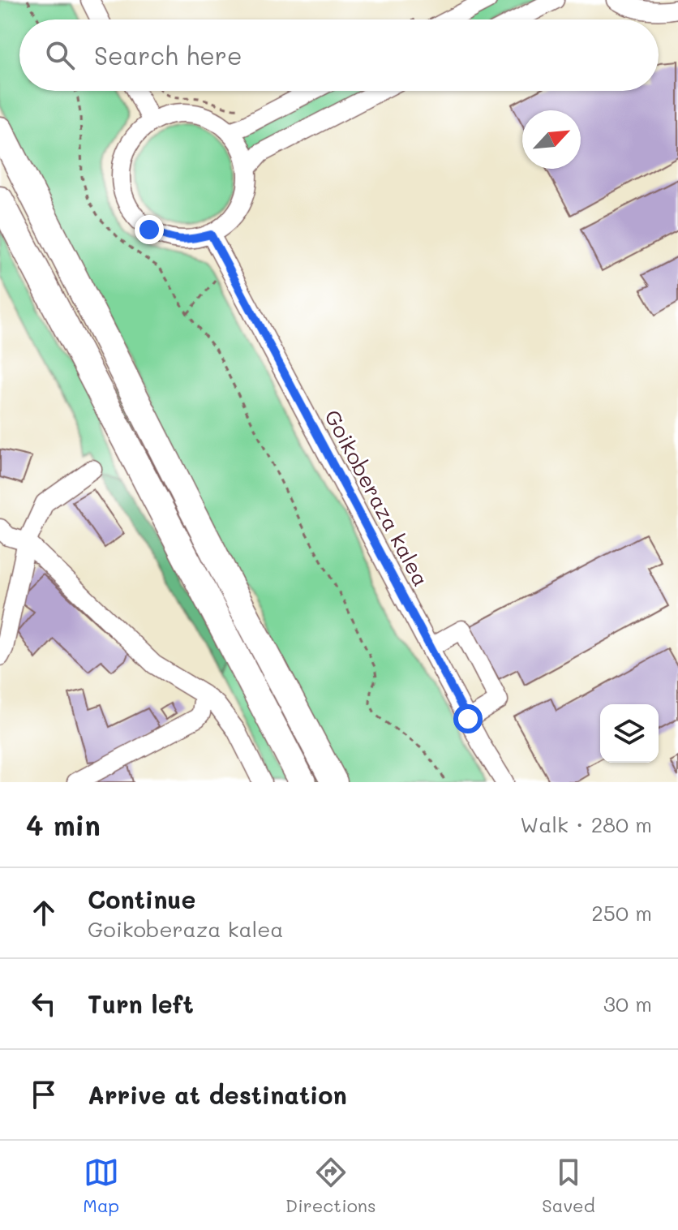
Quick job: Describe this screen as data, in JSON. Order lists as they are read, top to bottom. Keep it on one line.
{"streets":{"street":["Goikoberaza kalea"]},"north":"top right","page":{"search":"Search here","heading":["4 min","Walk · 280 m"],"list":[["Continue","Goikoberaza kalea","250 m"],["Turn left","30 m"],"Arrive at destination"],"nav":["Map","Directions","Saved"]}}
